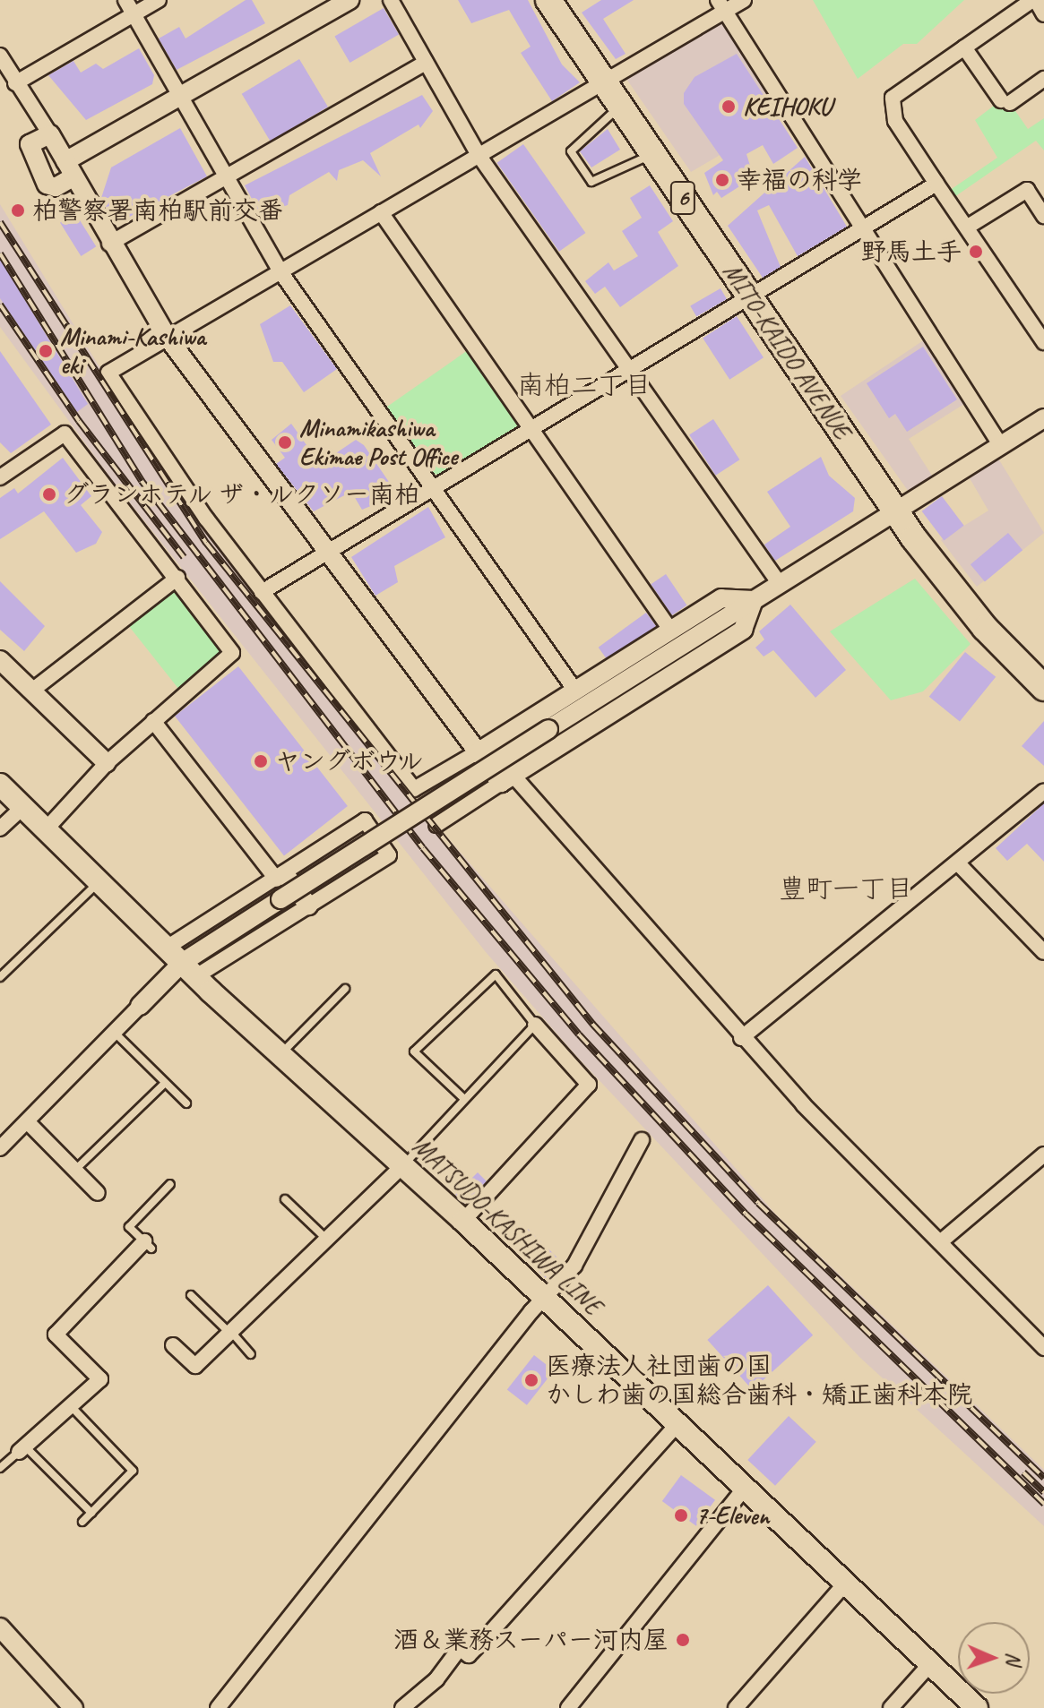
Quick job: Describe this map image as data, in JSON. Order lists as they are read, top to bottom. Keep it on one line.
{"streets":{"highway":["6","MITO-KAIDO AVENUE"],"main road":["MATSUDO-KASHIWA LINE"]},"districts":["南柏二丁目","豊町一丁目"],"places":["KEIHOKU","幸福の科学","柏警察署南柏駅前交番","野馬土手","Minami-Kashiwa eki","Minamikashiwa Ekimae Post Office","グランホテル ザ・ルクソー南柏","ヤングボウル","医療法人社団歯の国 かしわ歯の国総合歯科・矯正歯科本院","7-Eleven","酒＆業務スーパー河内屋"],"north":"right"}
